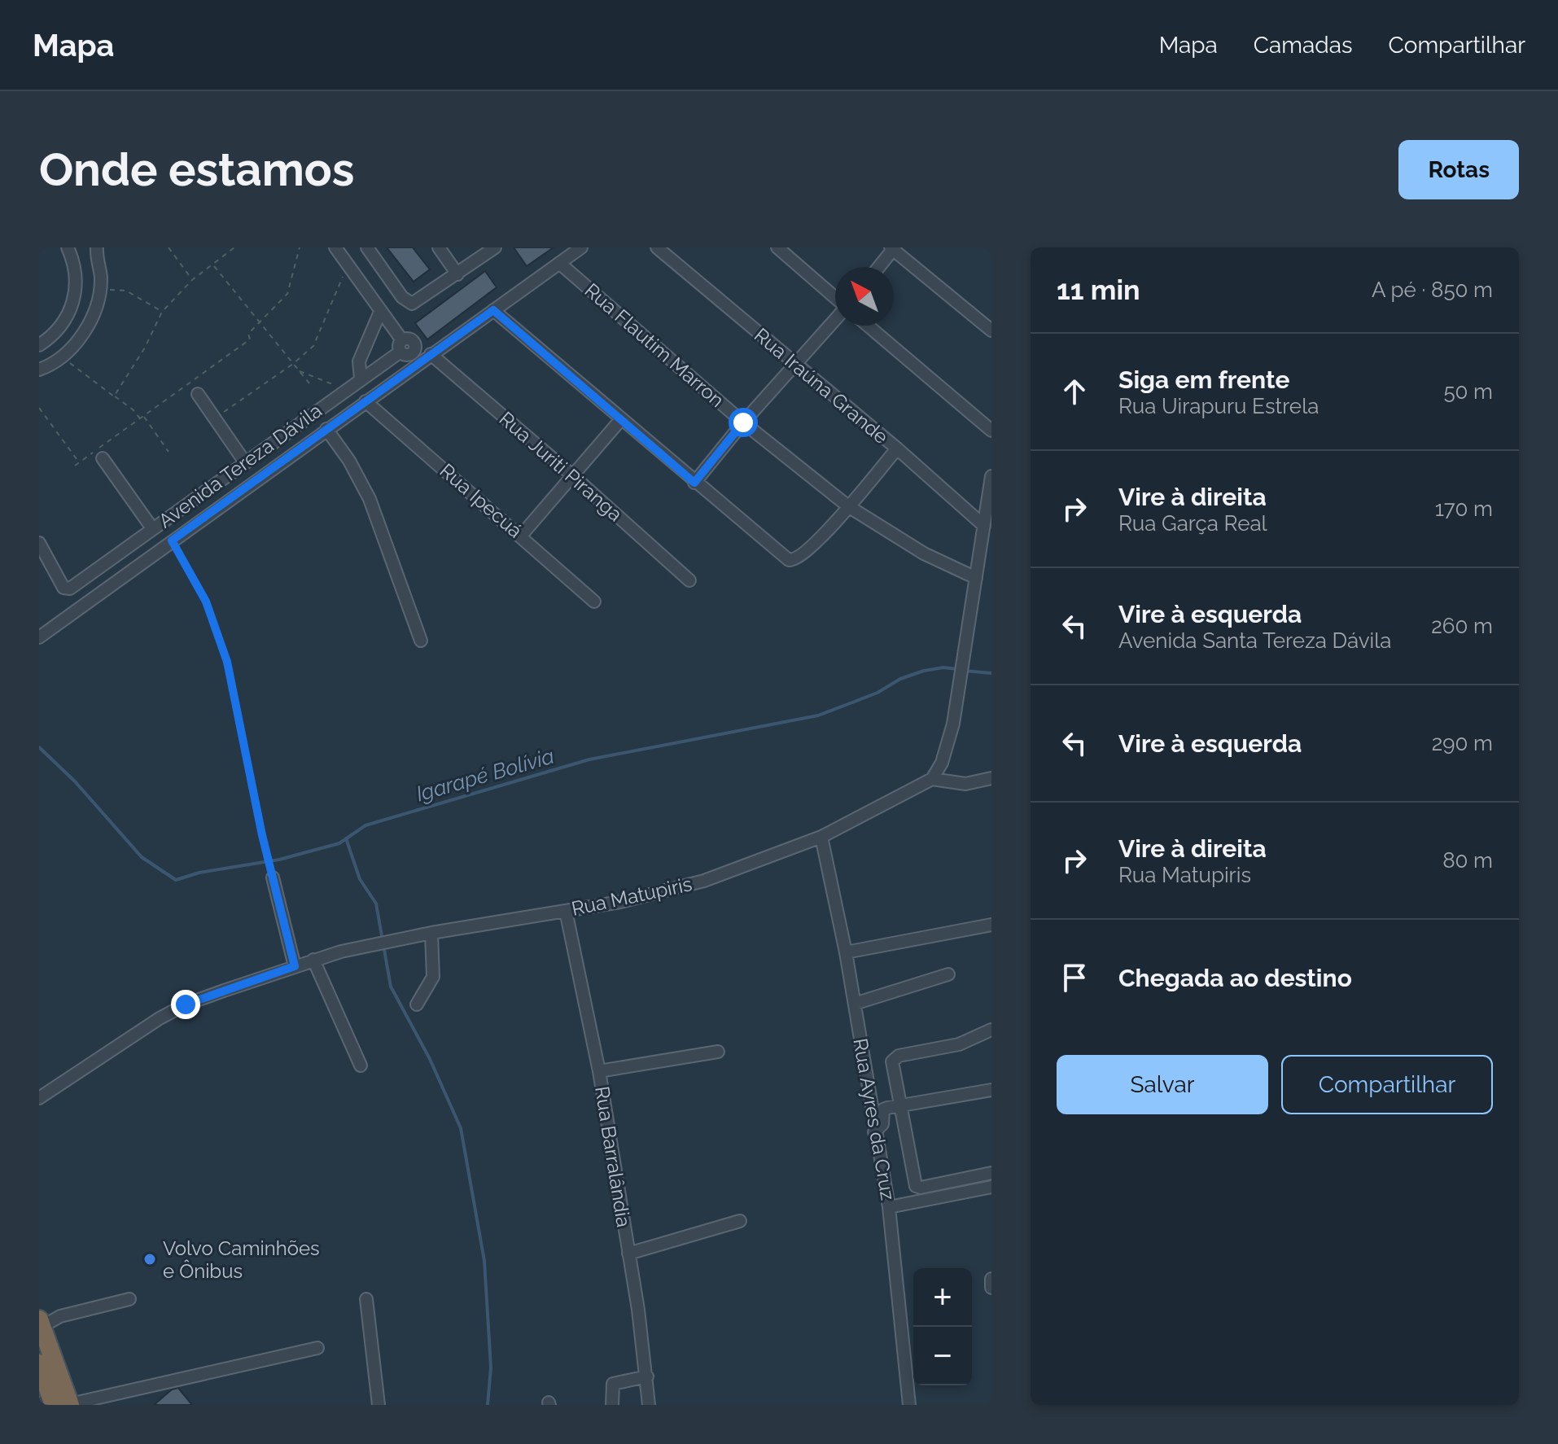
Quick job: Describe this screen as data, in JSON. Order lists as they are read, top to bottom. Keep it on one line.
{"streets":{"street":["Rua Flautim Marron","Rua Iraúna Grande","Avenida Tereza Dávila","Rua Juriti Piranga","Rua Ipecuá","Rua Matupiris","Rua Ayres da Cruz","Rua Barralândia"]},"crossings":[["Rua Matupiris","Rua Ayres da Cruz"],["Rua Matupiris","Rua Barralândia"]],"water":["Igarapé Bolívia"],"places":["Volvo Caminhões e Ônibus"],"north":"top left","page":{"header":"Mapa","nav":["Mapa","Camadas","Compartilhar"],"buttons":["Rotas",["Salvar","Compartilhar"]],"title":"Onde estamos","heading":["11 min","A pé · 850 m"],"list":[["Siga em frente","Rua Uirapuru Estrela","50 m"],["Vire à direita","Rua Garça Real","170 m"],["Vire à esquerda","Avenida Santa Tereza Dávila","260 m"],["Vire à esquerda","290 m"],["Vire à direita","Rua Matupiris","80 m"],"Chegada ao destino"],"map_buttons":["+","−"]}}
